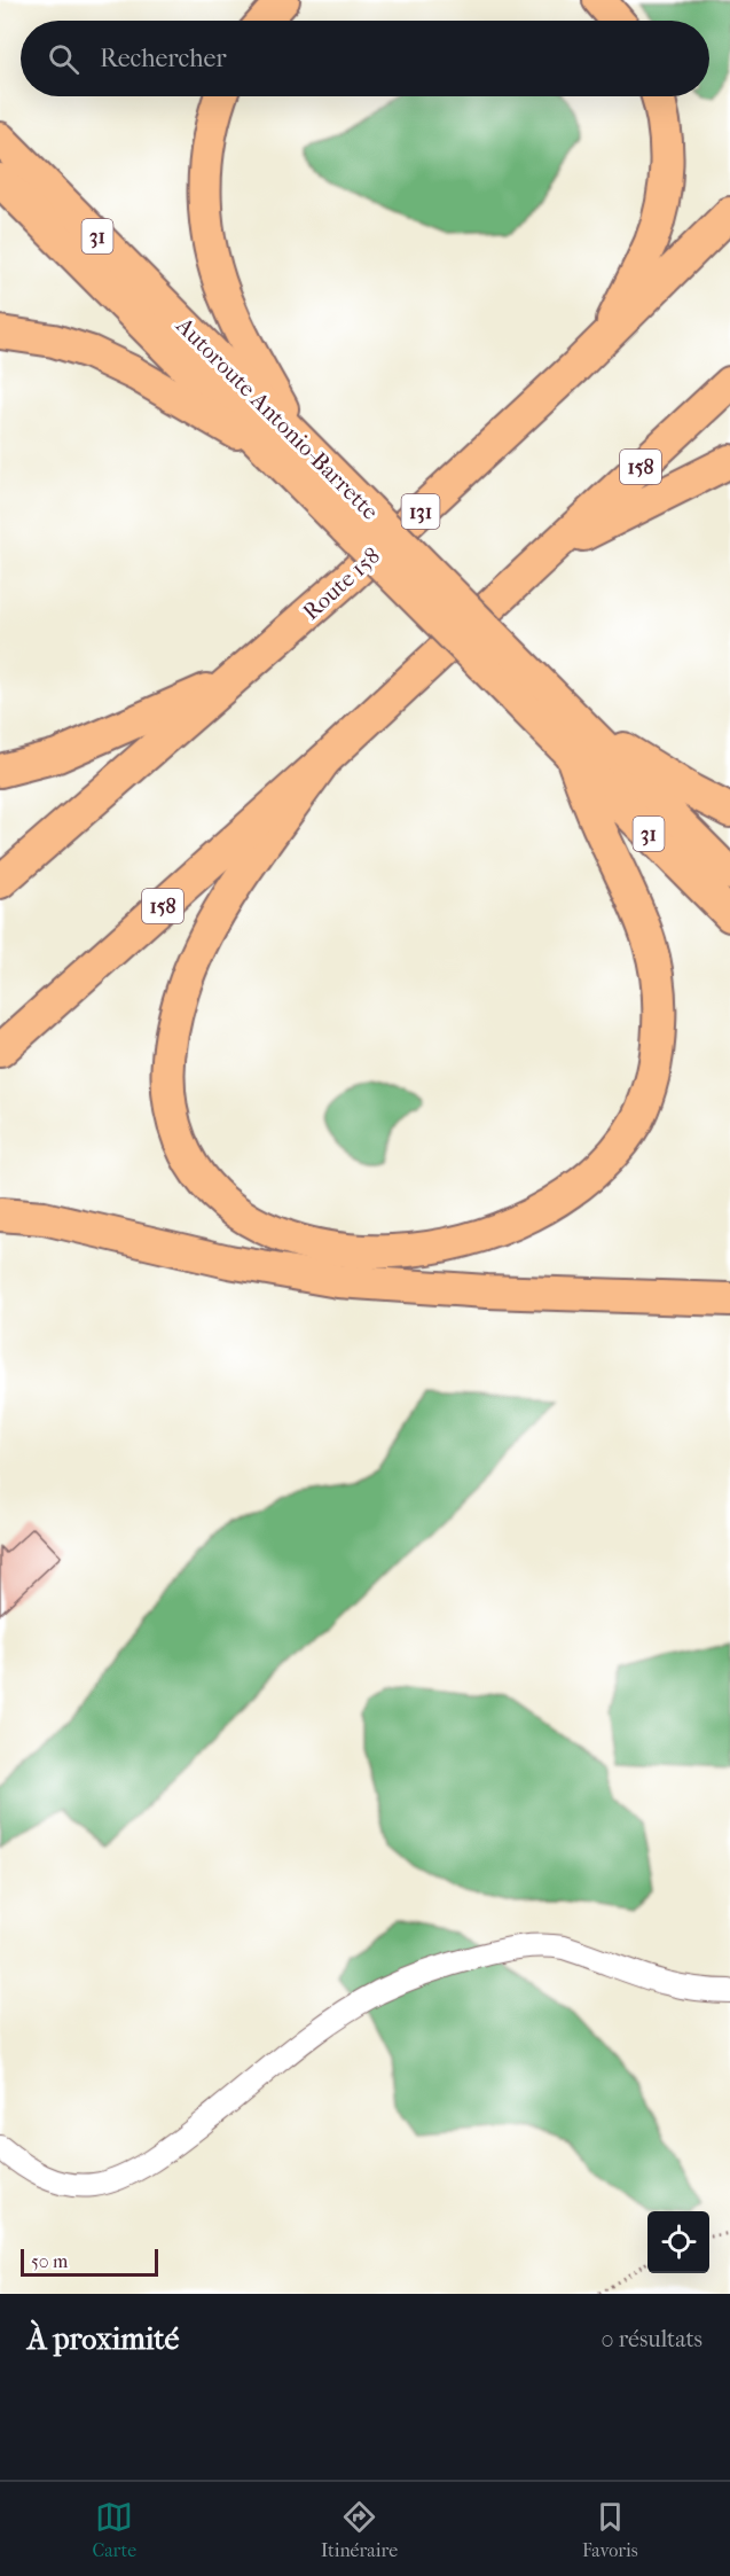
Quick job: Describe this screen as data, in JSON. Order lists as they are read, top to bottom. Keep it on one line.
{"streets":{"highway":["31","Autoroute Antonio-Barrette","158","131","Route 158"]},"scale_bar":"50 m","page":{"search":"Rechercher","scale":"50 m","heading":["À proximité","0 résultats"],"nav":["Carte","Itinéraire","Favoris"]}}
